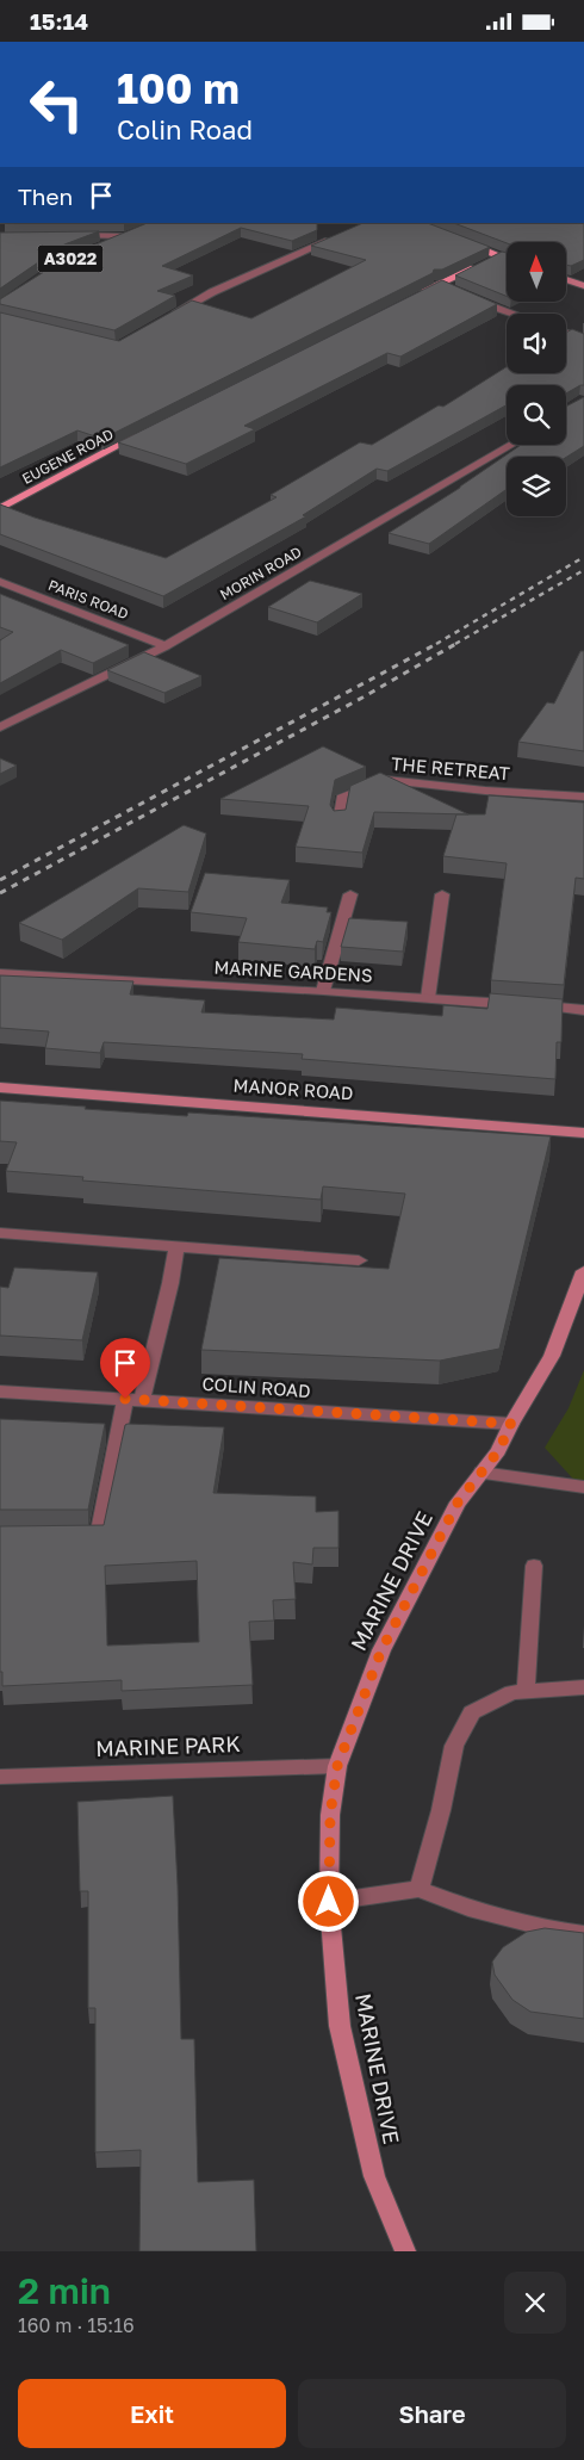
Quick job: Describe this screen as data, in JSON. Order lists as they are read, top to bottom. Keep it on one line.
{"streets":{"main road":["A3022","EUGENE ROAD","MANOR ROAD","MARINE DRIVE"],"street":["MORIN ROAD","PARIS ROAD","THE RETREAT","MARINE GARDENS","COLIN ROAD","MARINE PARK"]},"crossings":[["MORIN ROAD","PARIS ROAD"],["COLIN ROAD","MARINE DRIVE"],["MARINE DRIVE","MARINE PARK"]],"north":"top","page":{"status":"15:14","turn":["100 m","Colin Road"],"then":"Then","heading":["2 min","160 m · 15:16"],"buttons":["Exit","Share"]}}
